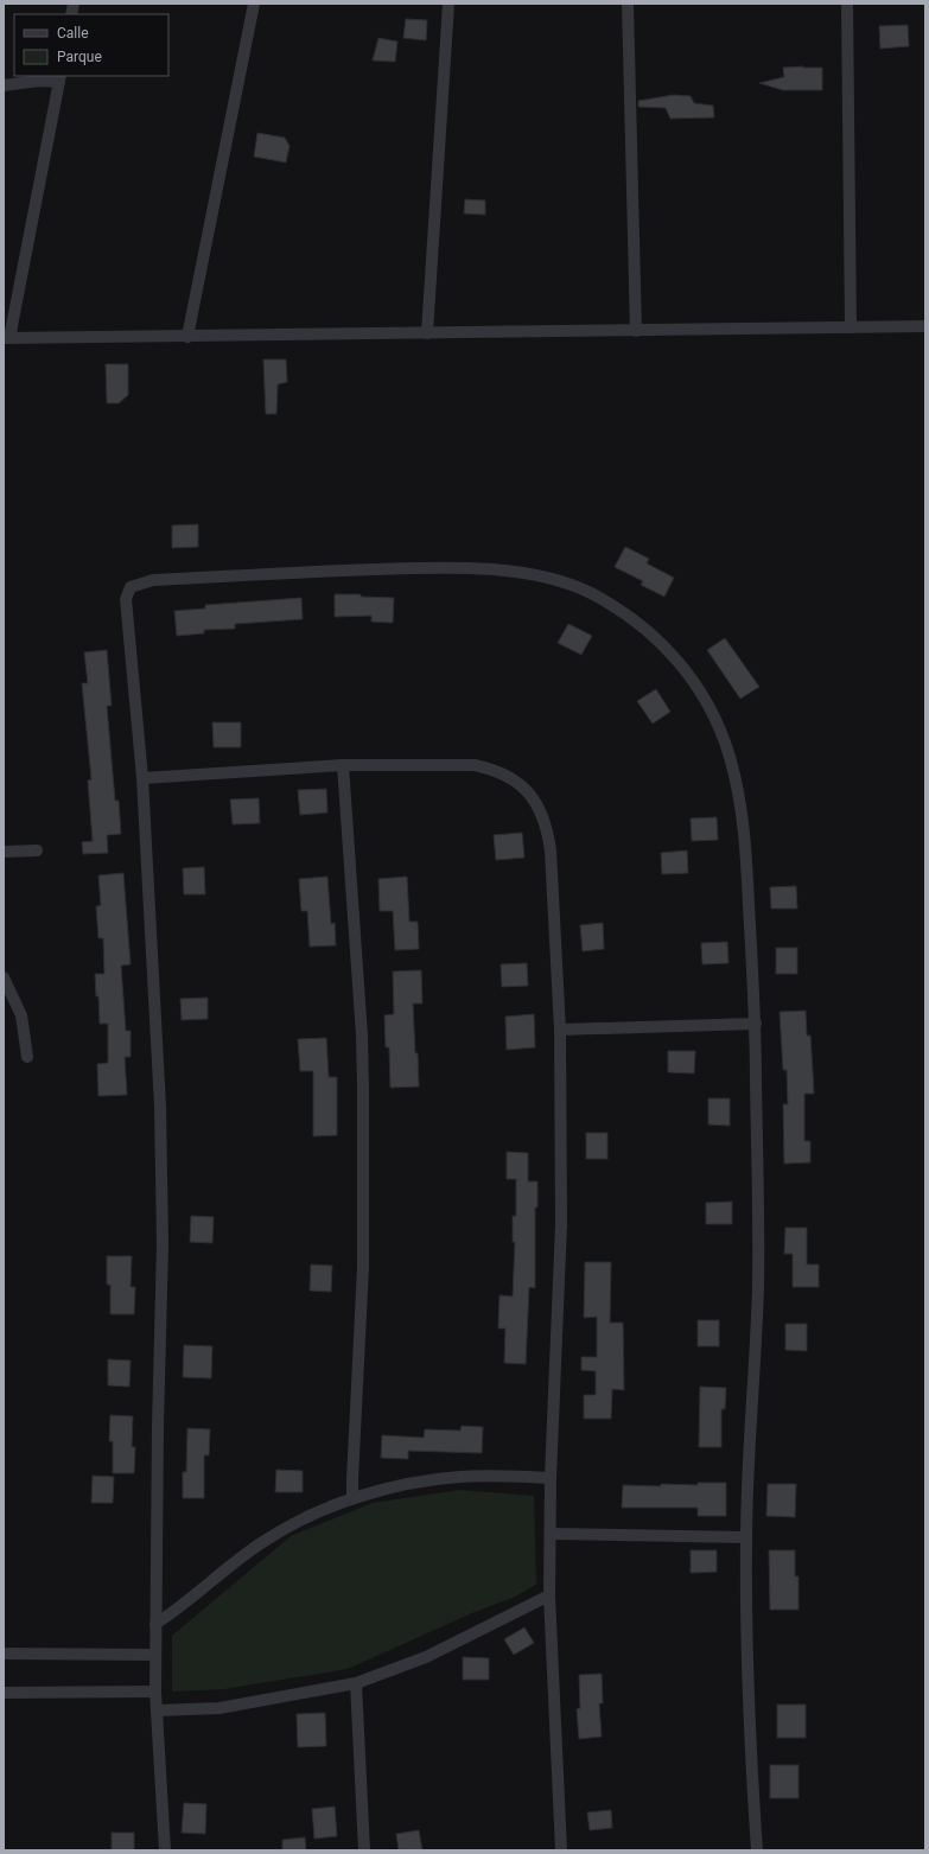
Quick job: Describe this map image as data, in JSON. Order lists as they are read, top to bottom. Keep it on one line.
{"legend":["Calle","Parque"]}
